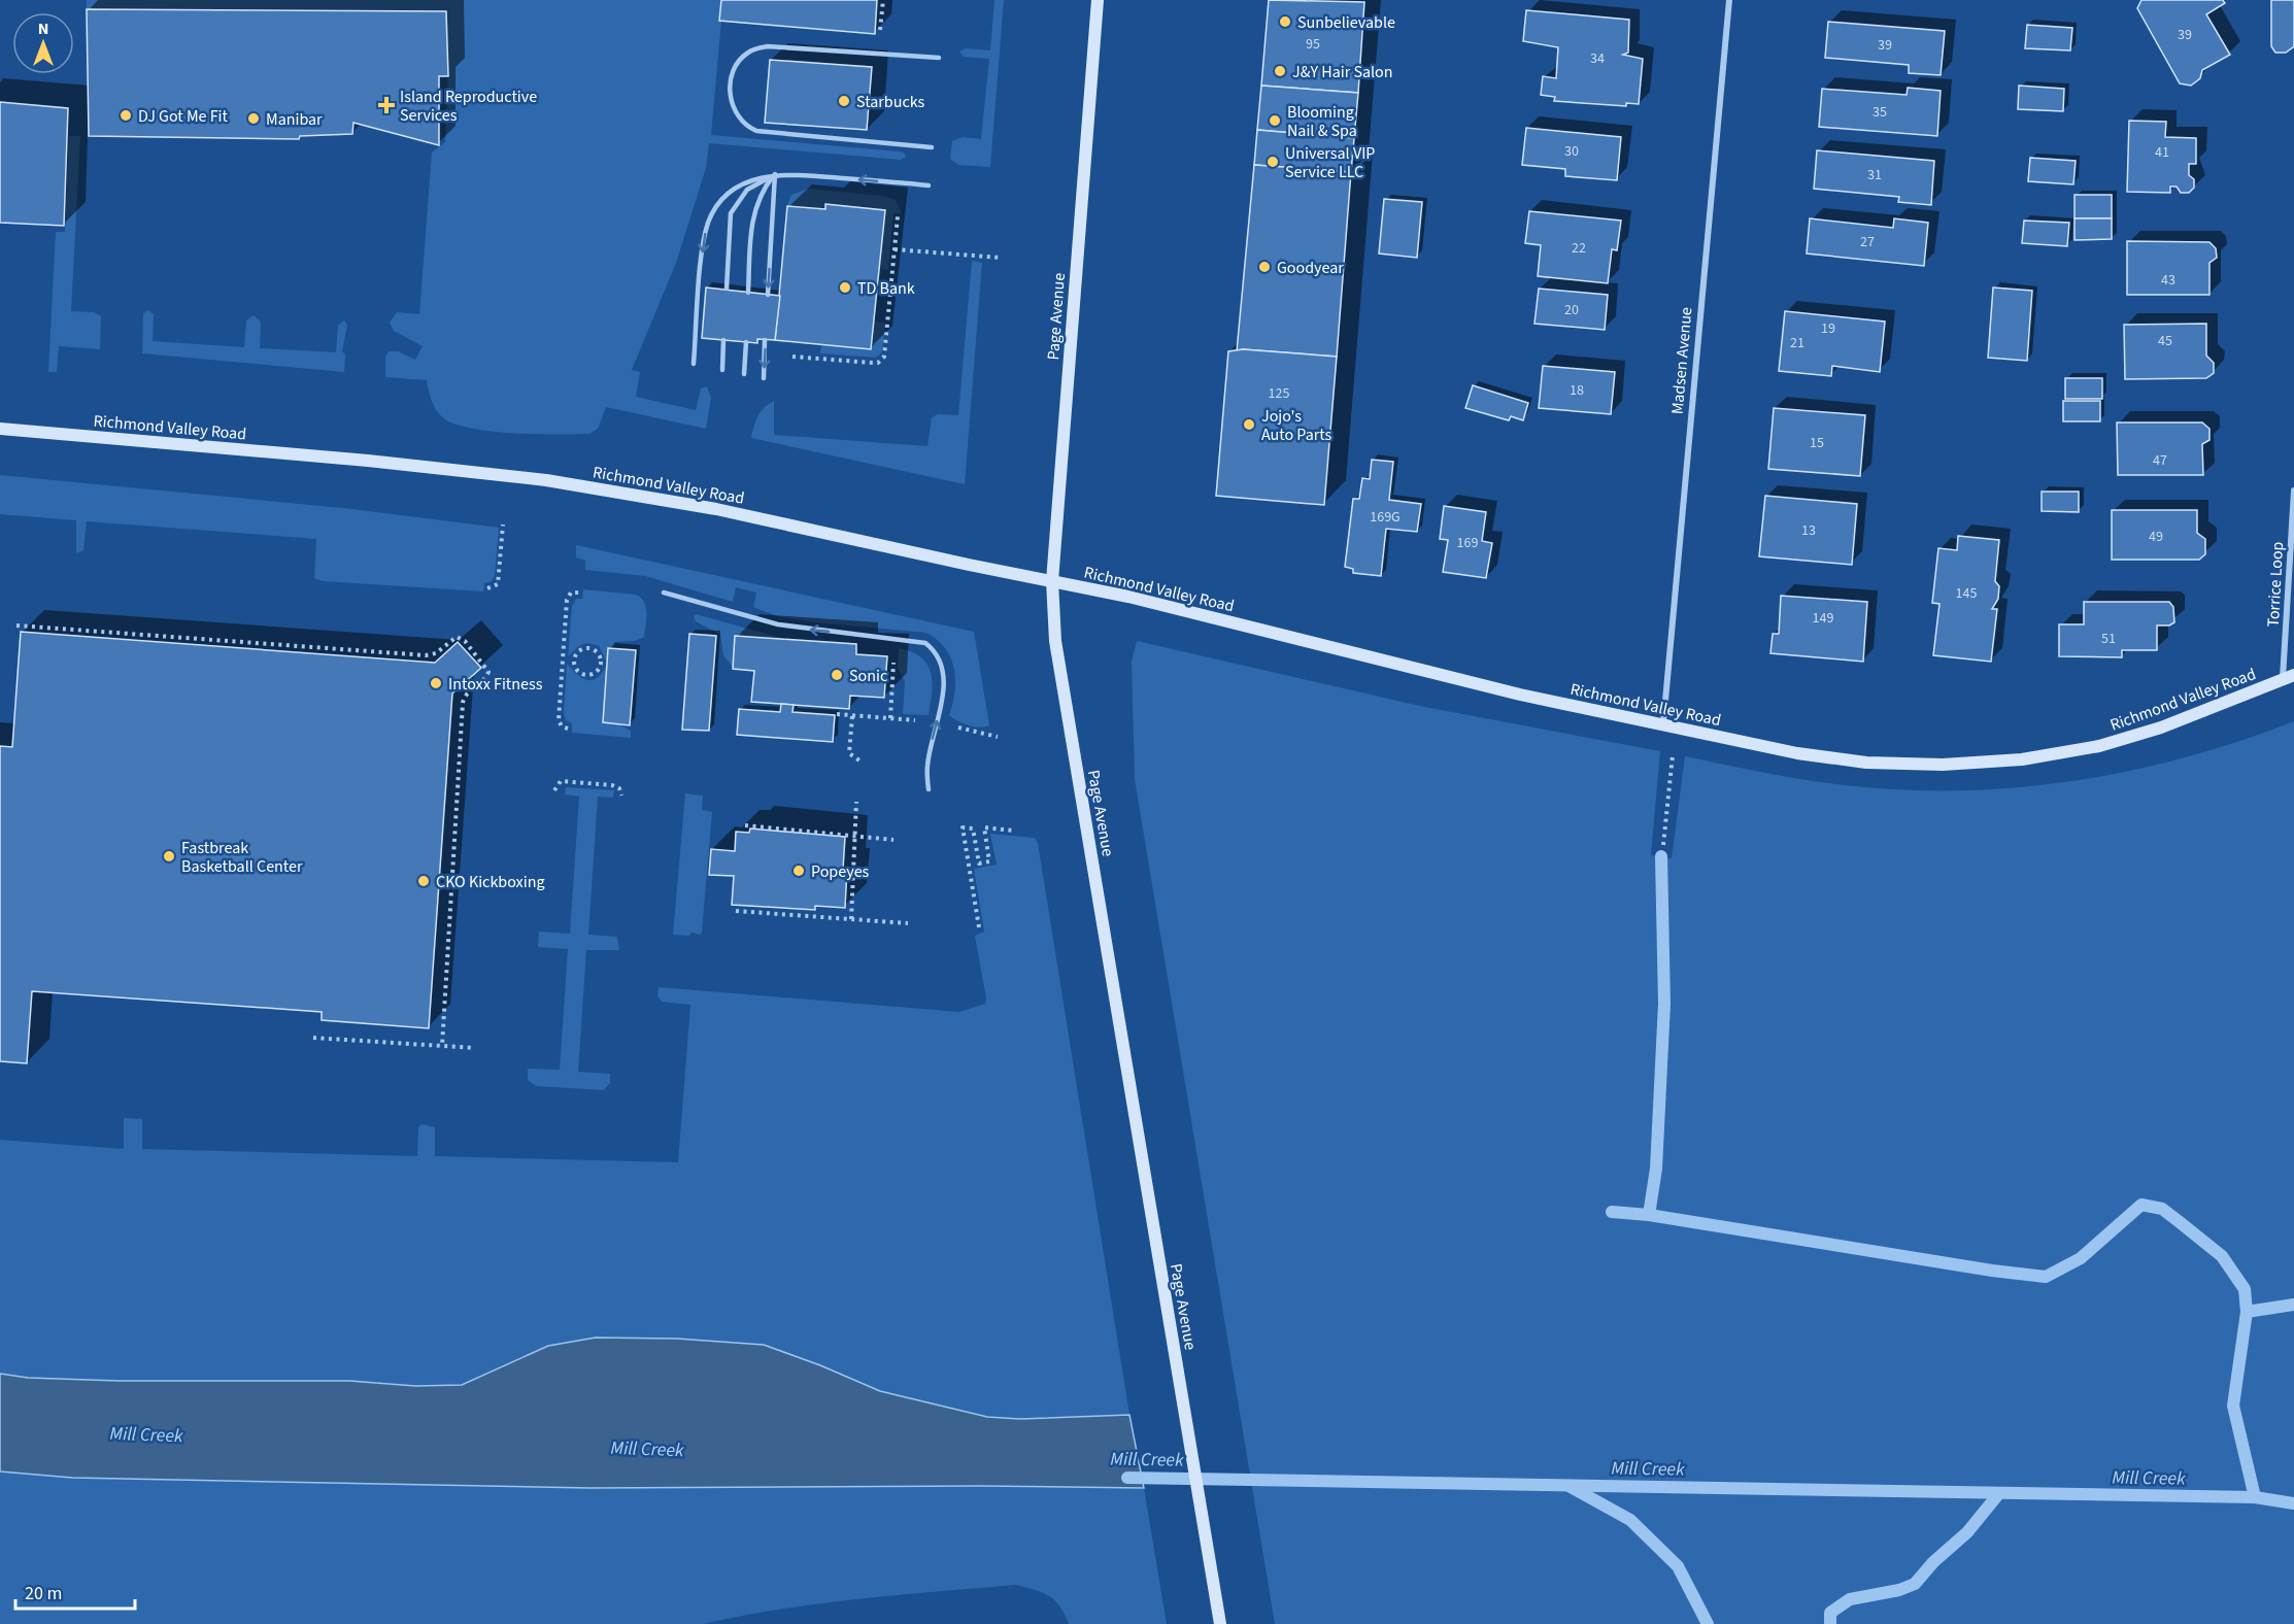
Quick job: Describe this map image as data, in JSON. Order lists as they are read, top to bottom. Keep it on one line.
{"streets":{"street":["Page Avenue","Madsen Avenue","Richmond Valley Road","Torrice Loop"]},"crossings":[["Page Avenue","Richmond Valley Road"],["Madsen Avenue","Richmond Valley Road"],["Richmond Valley Road","Torrice Loop"]],"water":["Mill Creek"],"places":{"other":["Sunbelievable","J&Y Hair Salon","Starbucks","DJ Got Me Fit","Manibar","Blooming Nail & Spa","Universal VIP Service LLC","Goodyear","TD Bank","Jojo's Auto Parts","Sonic","Intoxx Fitness","Fastbreak Basketball Center","Popeyes","CKO Kickboxing"],"health":["Island Reproductive Services"]},"house_numbers":["39","95","39","34","35","30","41","31","27","22","43","20","19","45","21","18","125","15","47","169G","13","49","169","145","149","51"],"scale_bar":"20 m","north":"top"}
